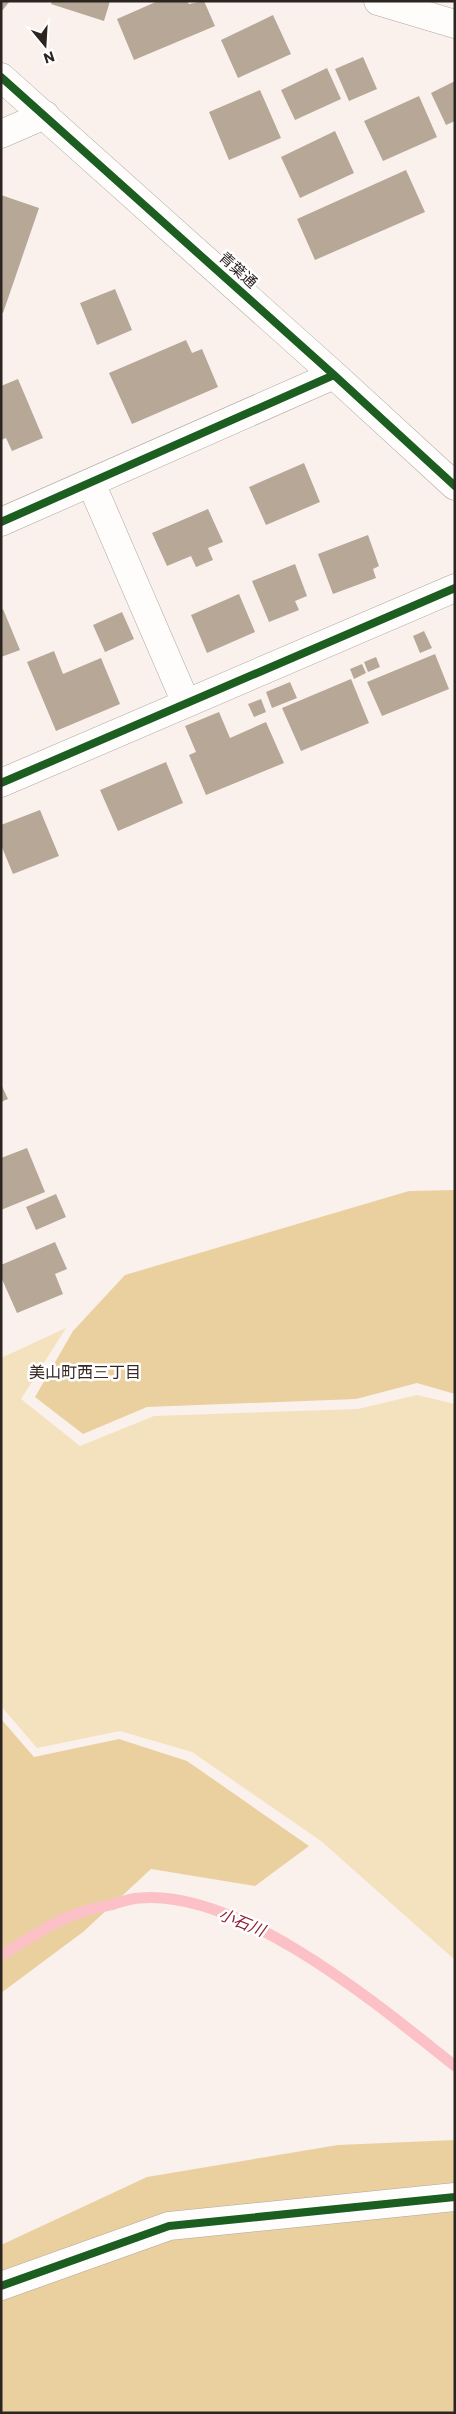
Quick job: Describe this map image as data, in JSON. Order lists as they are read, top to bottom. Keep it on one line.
{"streets":{"street":["青葉通"]},"districts":["美山町西三丁目"],"water":["小石川"],"north":"bottom"}
